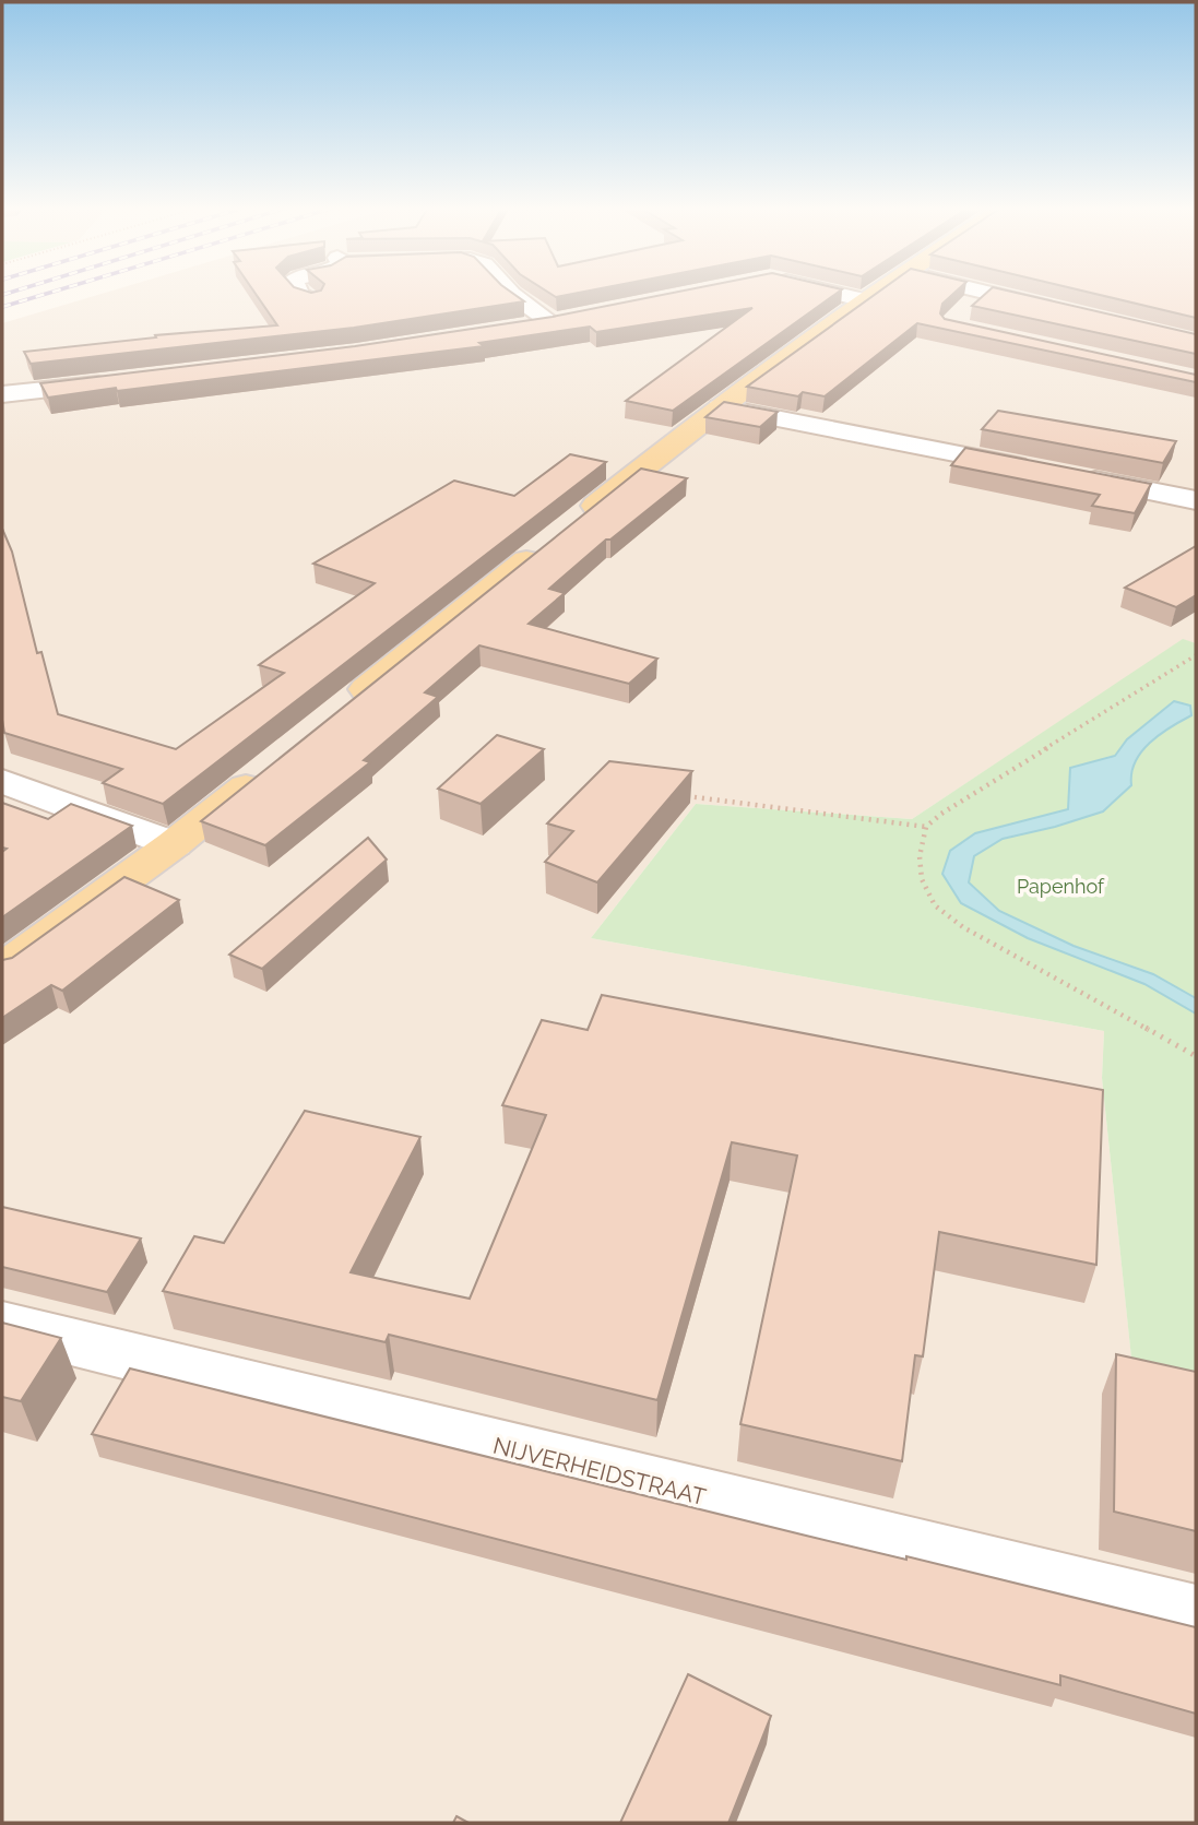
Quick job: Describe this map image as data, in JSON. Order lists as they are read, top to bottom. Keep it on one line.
{"streets":{"street":["NIJVERHEIDSTRAAT"]},"parks":["Papenhof"]}
